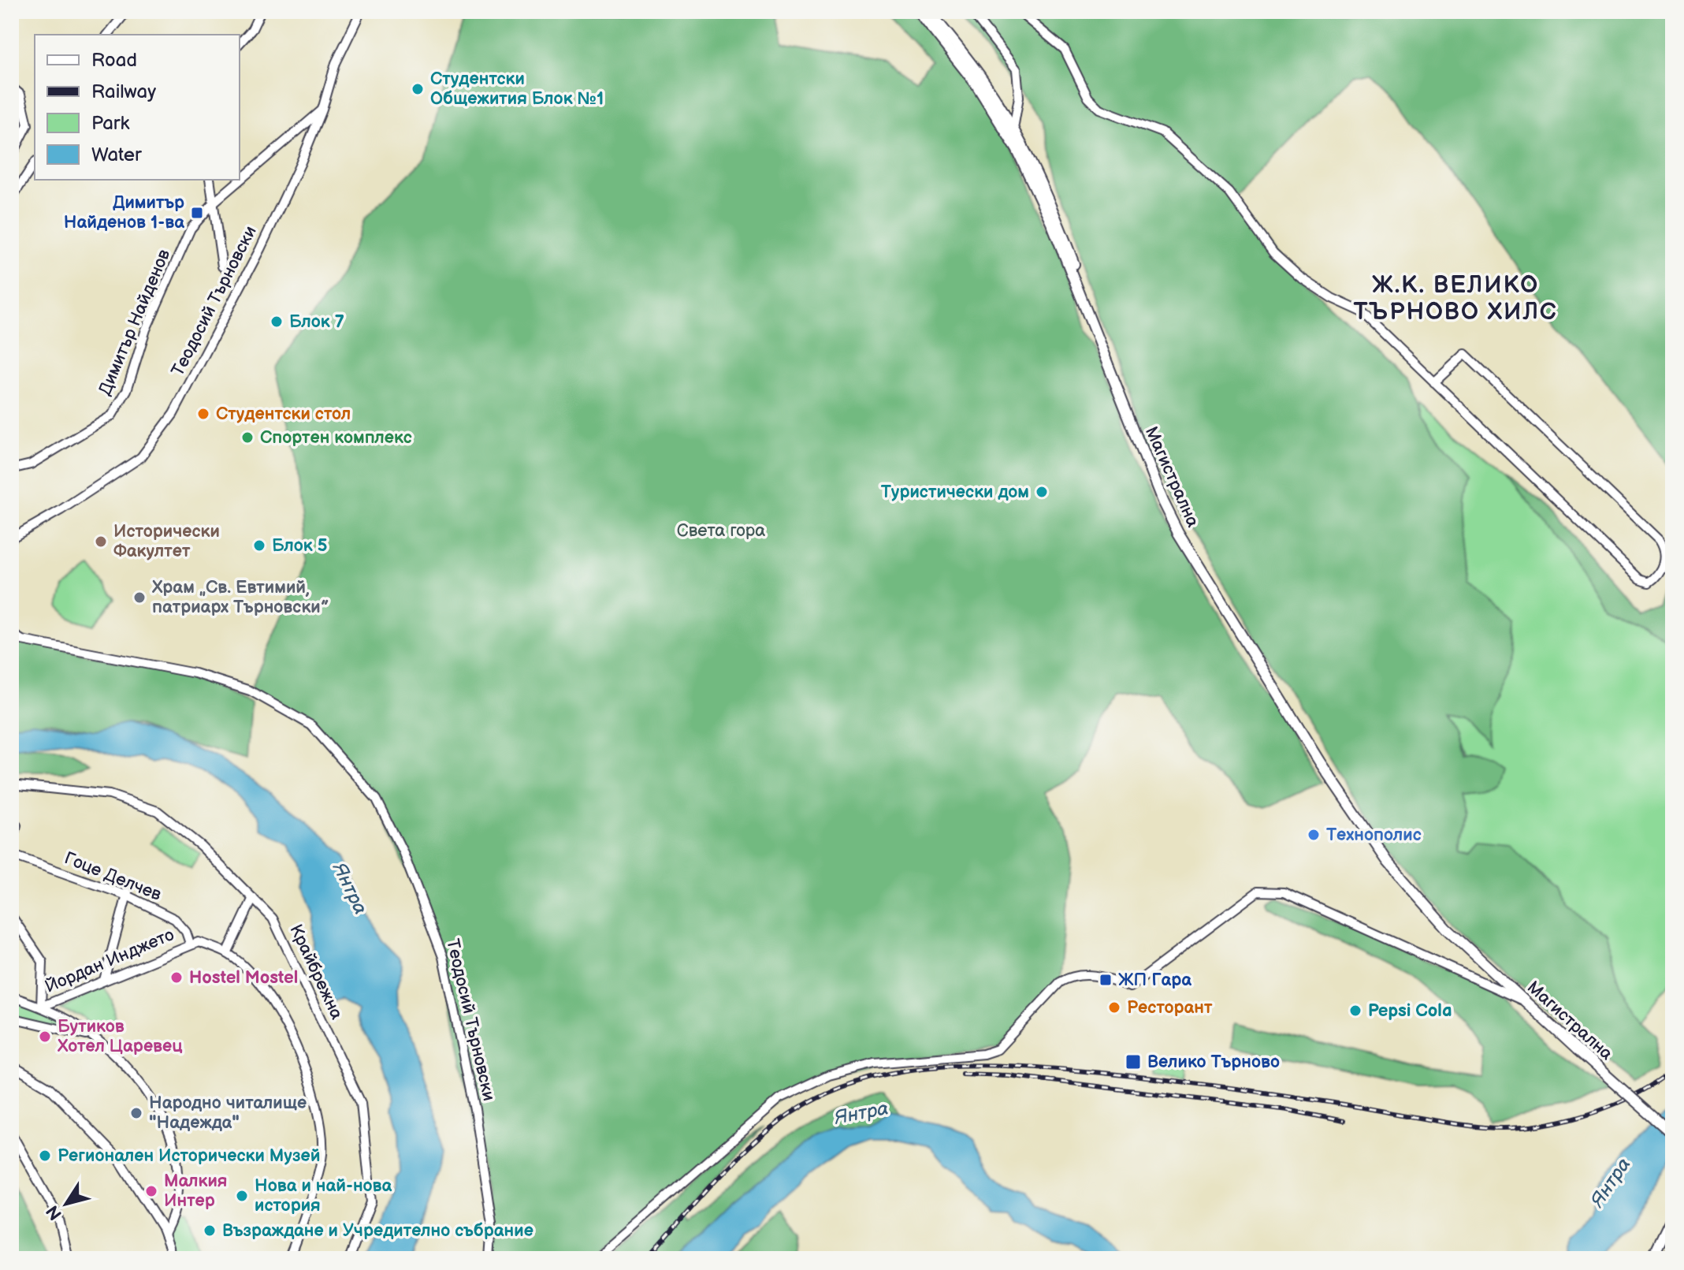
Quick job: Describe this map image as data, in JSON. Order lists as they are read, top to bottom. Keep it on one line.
{"streets":{"main road":["Магистрална"],"street":["Теодосий Търновски","Димитър Найденов","Гоце Делчев","Йордан Инджето","Крайбрежна"]},"crossings":[["Теодосий Търновски","Димитър Найденов"],["Гоце Делчев","Йордан Инджето"]],"districts":["Ж.К. ВЕЛИКО ТЪРНОВО ХИЛС"],"water":["Янтра"],"parks":["Света гора"],"places":{"other":["Студентски Общежития Блок №1","Блок 7","Студентски стол","Спортен комплекс","Туристически дом","Исторически Факултет","Блок 5","Храм „Св. Евтимий, патриарх Търновски”","Технополис","Hostel Mostel","Ресторант","Pepsi Cola","Бутиков Хотел Царевец","Народно читалище \"Надежда\"","Регионален Исторически Музей","Малкия Интер","Нова и най-нова история","Възраждане и Учредително събрание"],"transit":["Димитър Найденов 1-ва","ЖП Гара","Велико Търново"]},"legend":["Road","Railway","Park","Water"],"north":"bottom left"}
